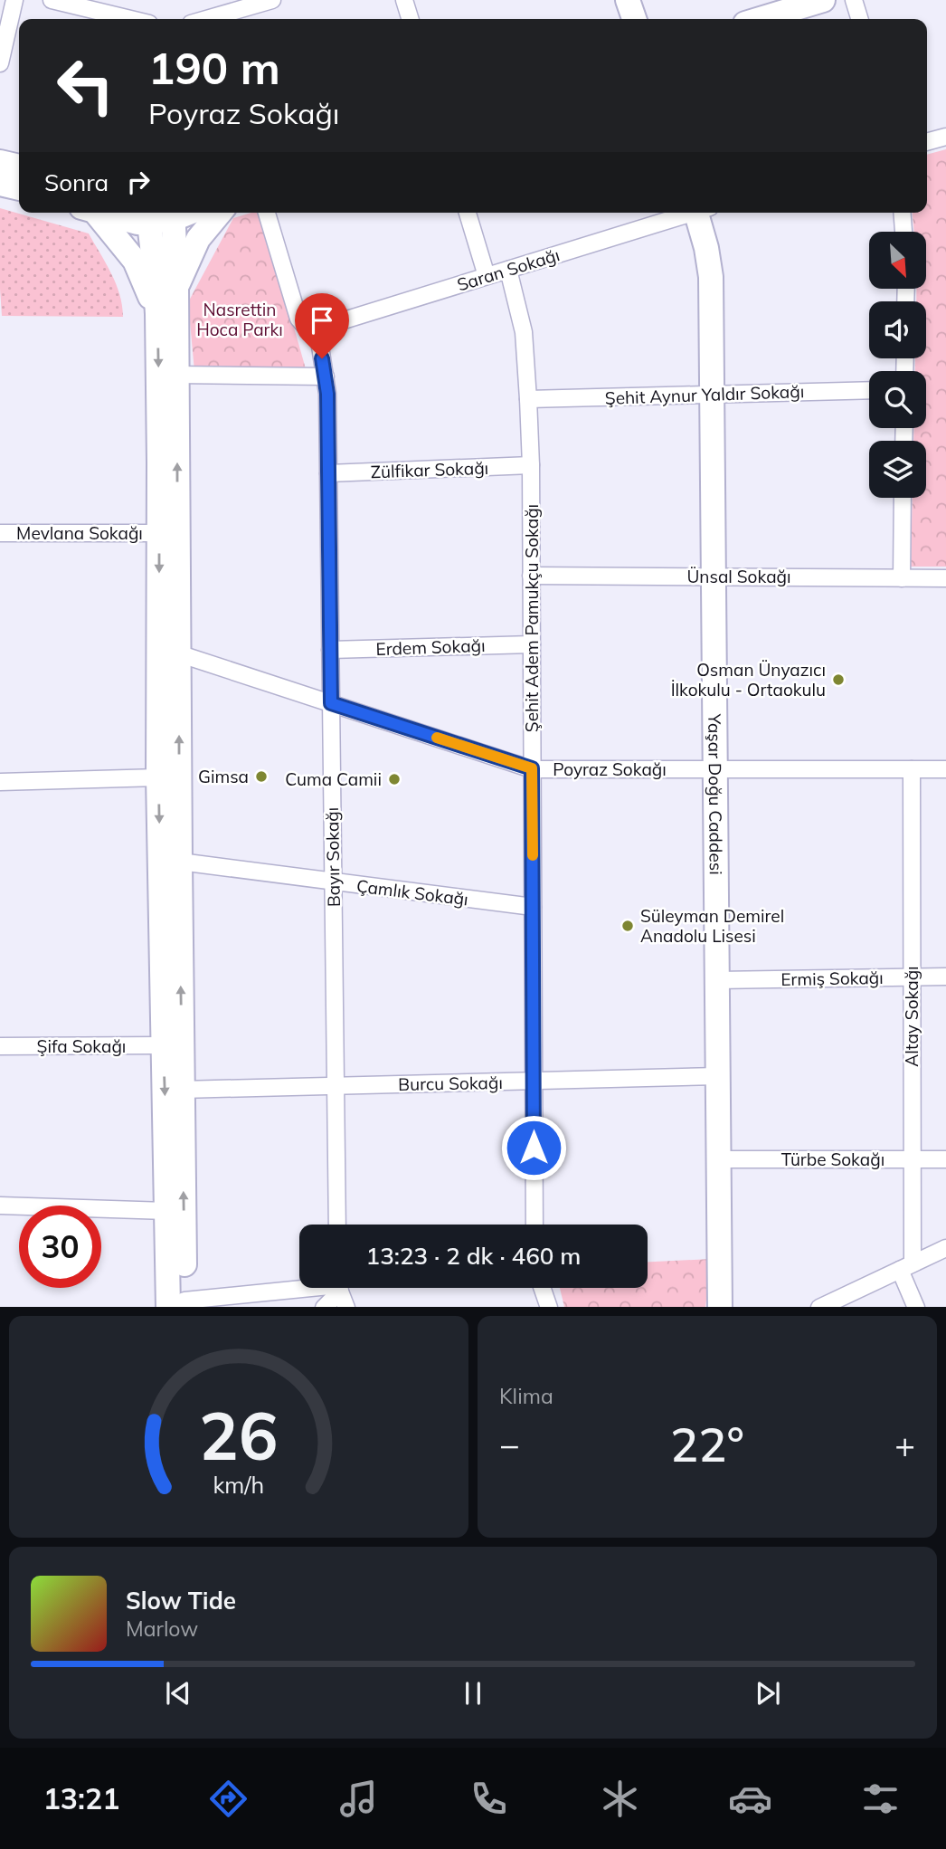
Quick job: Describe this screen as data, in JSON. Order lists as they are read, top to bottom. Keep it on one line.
{"streets":{"main road":["Yaşar Doğu Caddesi"],"street":["Saran Sokağı","Şehit Aynur Yaldır Sokağı","Zülfikar Sokağı","Mevlana Sokağı","Ünsal Sokağı","Şehit Adem Pamukçu Sokağı","Erdem Sokağı","Poyraz Sokağı","Bayır Sokağı","Çamlık Sokağı","Ermiş Sokağı","Altay Sokağı","Şifa Sokağı","Burcu Sokağı","Türbe Sokağı"]},"crossings":[["Saran Sokağı","Şehit Adem Pamukçu Sokağı"],["Saran Sokağı","Bayır Sokağı"],["Şehit Aynur Yaldır Sokağı","Şehit Adem Pamukçu Sokağı"],["Şehit Aynur Yaldır Sokağı","Yaşar Doğu Caddesi"],["Zülfikar Sokağı","Şehit Adem Pamukçu Sokağı"],["Zülfikar Sokağı","Bayır Sokağı"],["Ünsal Sokağı","Şehit Adem Pamukçu Sokağı"],["Ünsal Sokağı","Yaşar Doğu Caddesi"],["Şehit Adem Pamukçu Sokağı","Erdem Sokağı"],["Şehit Adem Pamukçu Sokağı","Poyraz Sokağı"],["Şehit Adem Pamukçu Sokağı","Çamlık Sokağı"],["Şehit Adem Pamukçu Sokağı","Burcu Sokağı"],["Erdem Sokağı","Bayır Sokağı"],["Poyraz Sokağı","Yaşar Doğu Caddesi"],["Poyraz Sokağı","Bayır Sokağı"],["Poyraz Sokağı","Altay Sokağı"],["Yaşar Doğu Caddesi","Ermiş Sokağı"],["Yaşar Doğu Caddesi","Burcu Sokağı"],["Yaşar Doğu Caddesi","Türbe Sokağı"],["Bayır Sokağı","Çamlık Sokağı"],["Bayır Sokağı","Burcu Sokağı"],["Ermiş Sokağı","Altay Sokağı"],["Altay Sokağı","Türbe Sokağı"]],"parks":["Nasrettin Hoca Parkı"],"places":["Osman Ünyazıcı İlkokulu - Ortaokulu","Gimsa","Cuma Camii","Süleyman Demirel Anadolu Lisesi"],"north":"bottom right","page":{"turn":["190 m","Poyraz Sokağı"],"then":"Sonra","limit":"30","trip":"13:23 · 2 dk · 460 m","tile":"Klima","heat":["−","22°","+"],"song":["Slow Tide","Marlow"],"tabs":"13:21","gauge":["26","km/h"]}}
